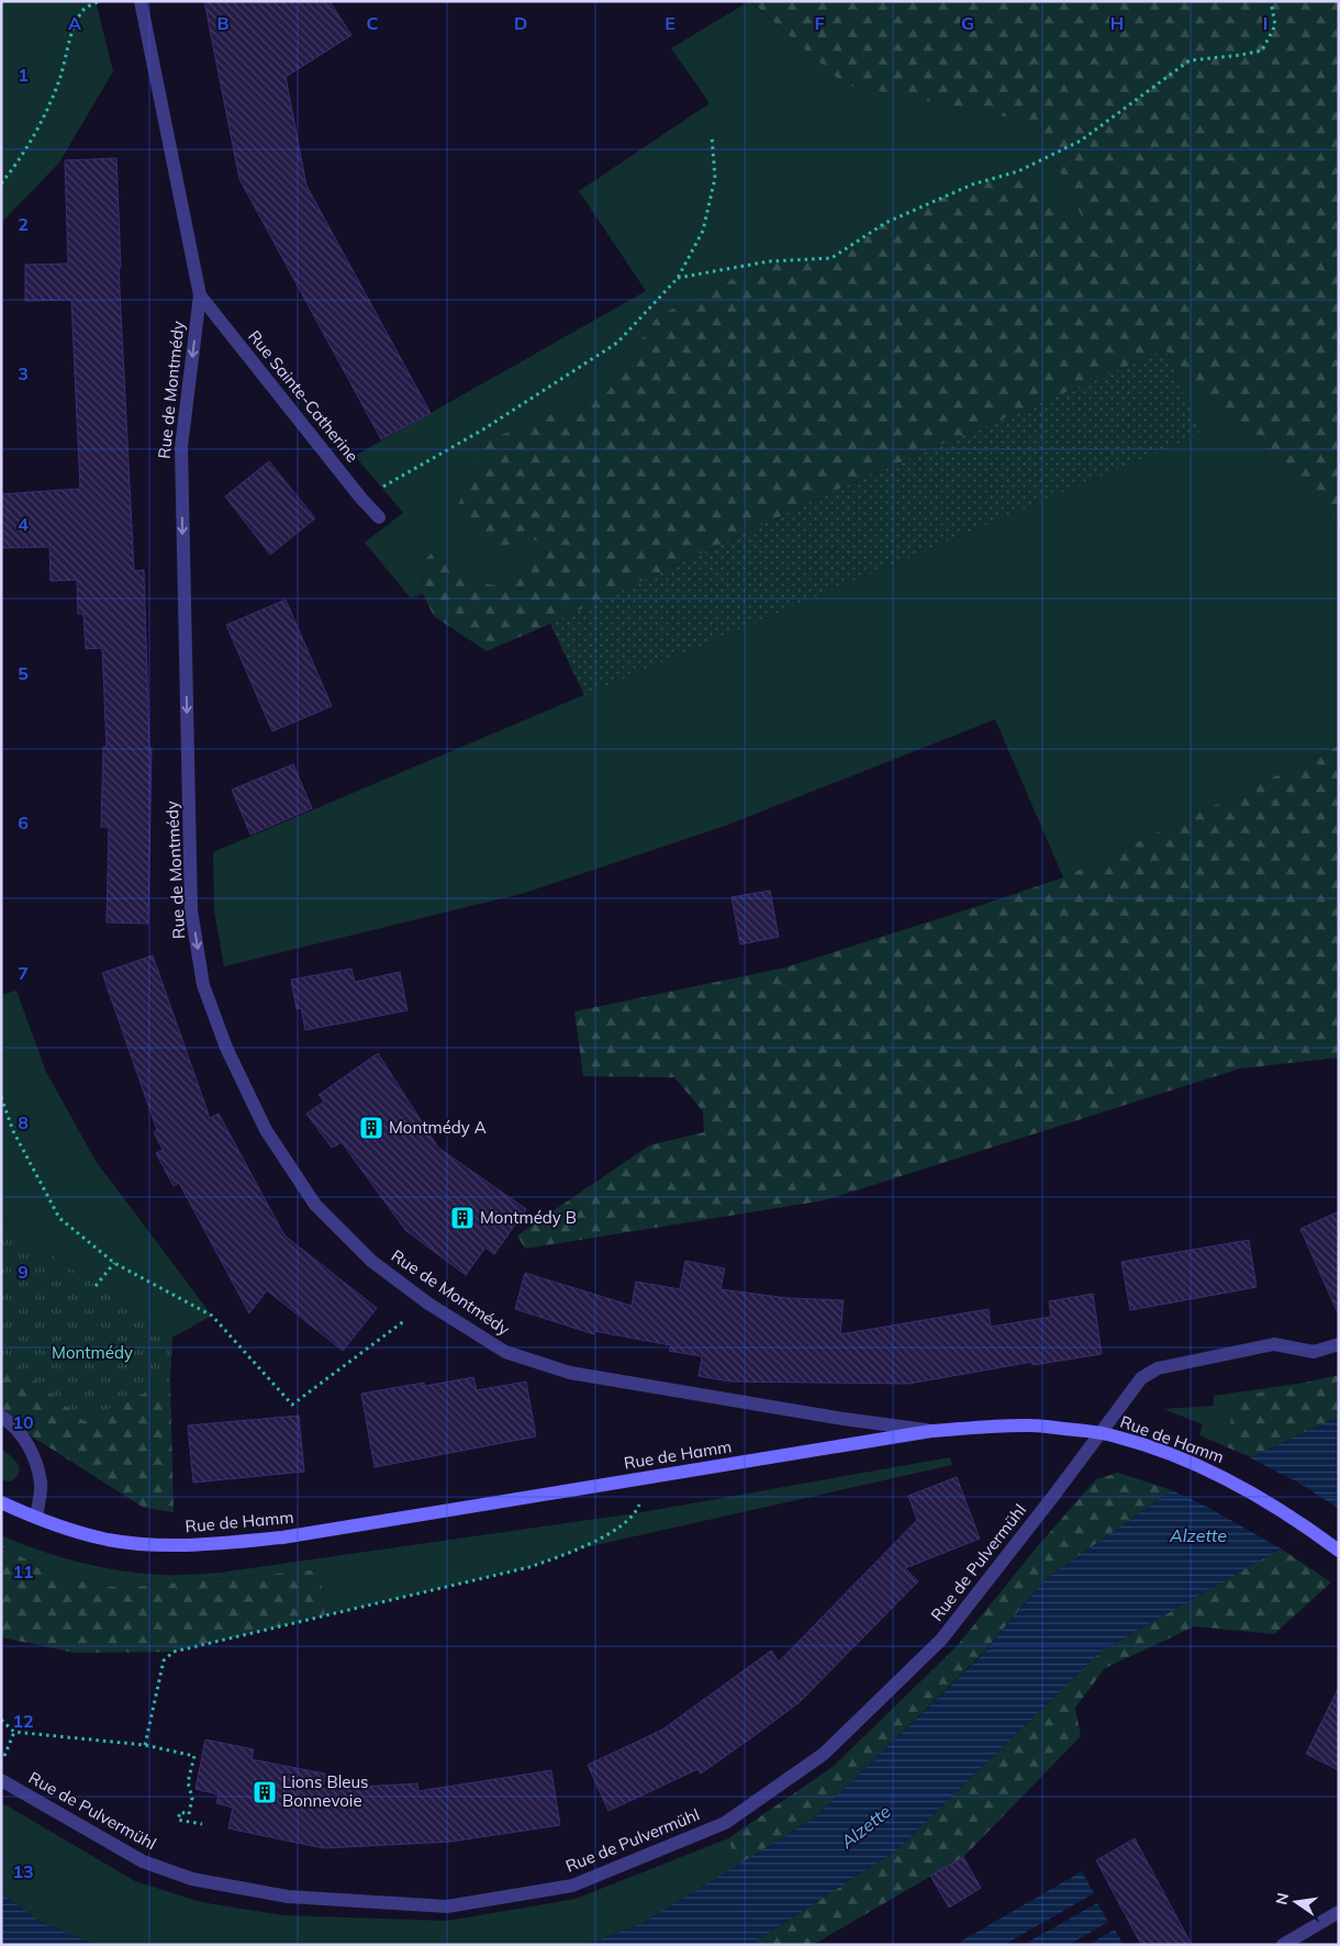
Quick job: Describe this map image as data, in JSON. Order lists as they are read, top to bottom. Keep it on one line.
{"streets":{"main road":["Rue de Hamm"],"street":["Rue de Montmédy","Rue Sainte-Catherine","Rue de Pulvermühl"]},"crossings":[["Rue de Montmédy","Rue Sainte-Catherine"],["Rue de Montmédy","Rue de Hamm"],["Rue de Hamm","Rue de Pulvermühl"]],"one_way":["Rue de Montmédy"],"water":["Alzette"],"parks":["Montmédy"],"places":{"building":["Montmédy A","Montmédy B","Lions Bleus Bonnevoie"]},"north":"left","grid":{"columns":["A","B","C","D","E","F","G","H","I"],"rows":["1","2","3","4","5","6","7","8","9","10","11","12","13"]}}
